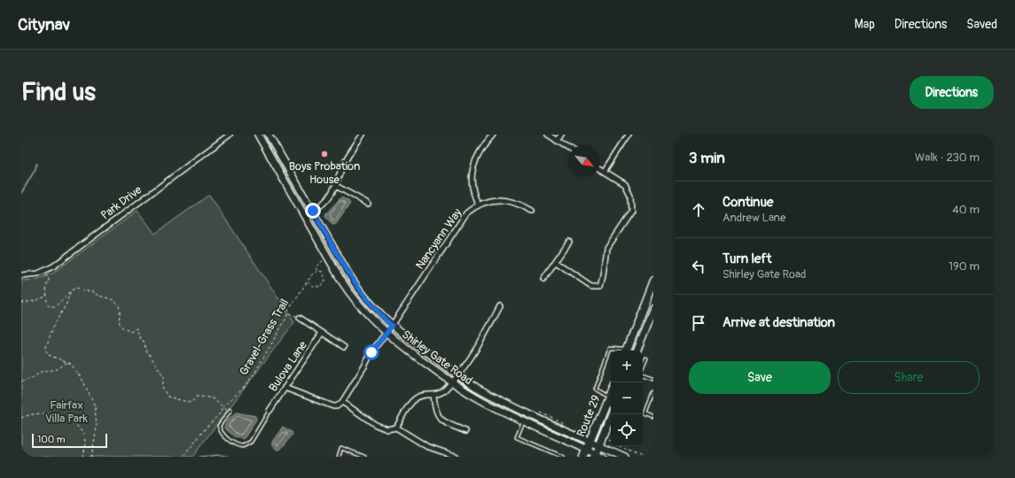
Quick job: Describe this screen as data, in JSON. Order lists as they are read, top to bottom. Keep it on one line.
{"streets":{"main road":["Shirley Gate Road","Route 29"],"street":["Park Drive","Nancyann Way","Bulova Lane"],"path":["Gravel-Grass Trail"]},"crossings":[["Nancyann Way","Shirley Gate Road"],["Shirley Gate Road","Route 29"]],"parks":["Fairfax Villa Park"],"places":["Boys Probation House"],"scale_bar":"100 m","north":"bottom right","page":{"header":"Citynav","nav":["Map","Directions","Saved"],"buttons":["Directions",["Save","Share"]],"title":"Find us","heading":["3 min","Walk · 230 m"],"list":[["Continue","Andrew Lane","40 m"],["Turn left","Shirley Gate Road","190 m"],"Arrive at destination"],"map_buttons":["+","−"],"scale":"100 m"}}
